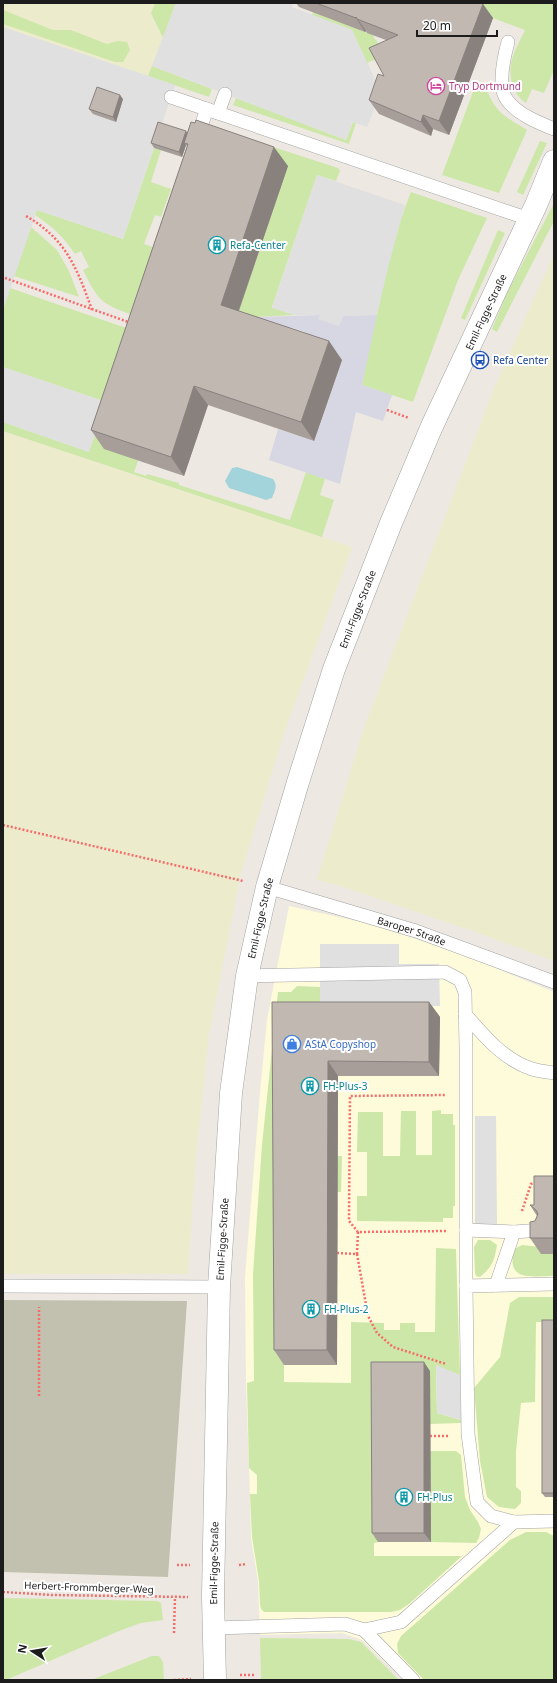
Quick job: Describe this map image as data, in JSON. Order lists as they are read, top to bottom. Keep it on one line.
{"streets":{"street":["Emil-Figge-Straße"],"lane":["Baroper Straße"],"path":["Herbert-Frommberger-Weg"]},"crossings":[["Emil-Figge-Straße","Baroper Straße"]],"places":{"hotel":["Tryp Dortmund"],"building":["Refa-Center","FH-Plus-3","FH-Plus-2","FH-Plus"],"bus stop":["Refa Center"],"shop":["AStA Copyshop"]},"scale_bar":"20 m","north":"left"}
